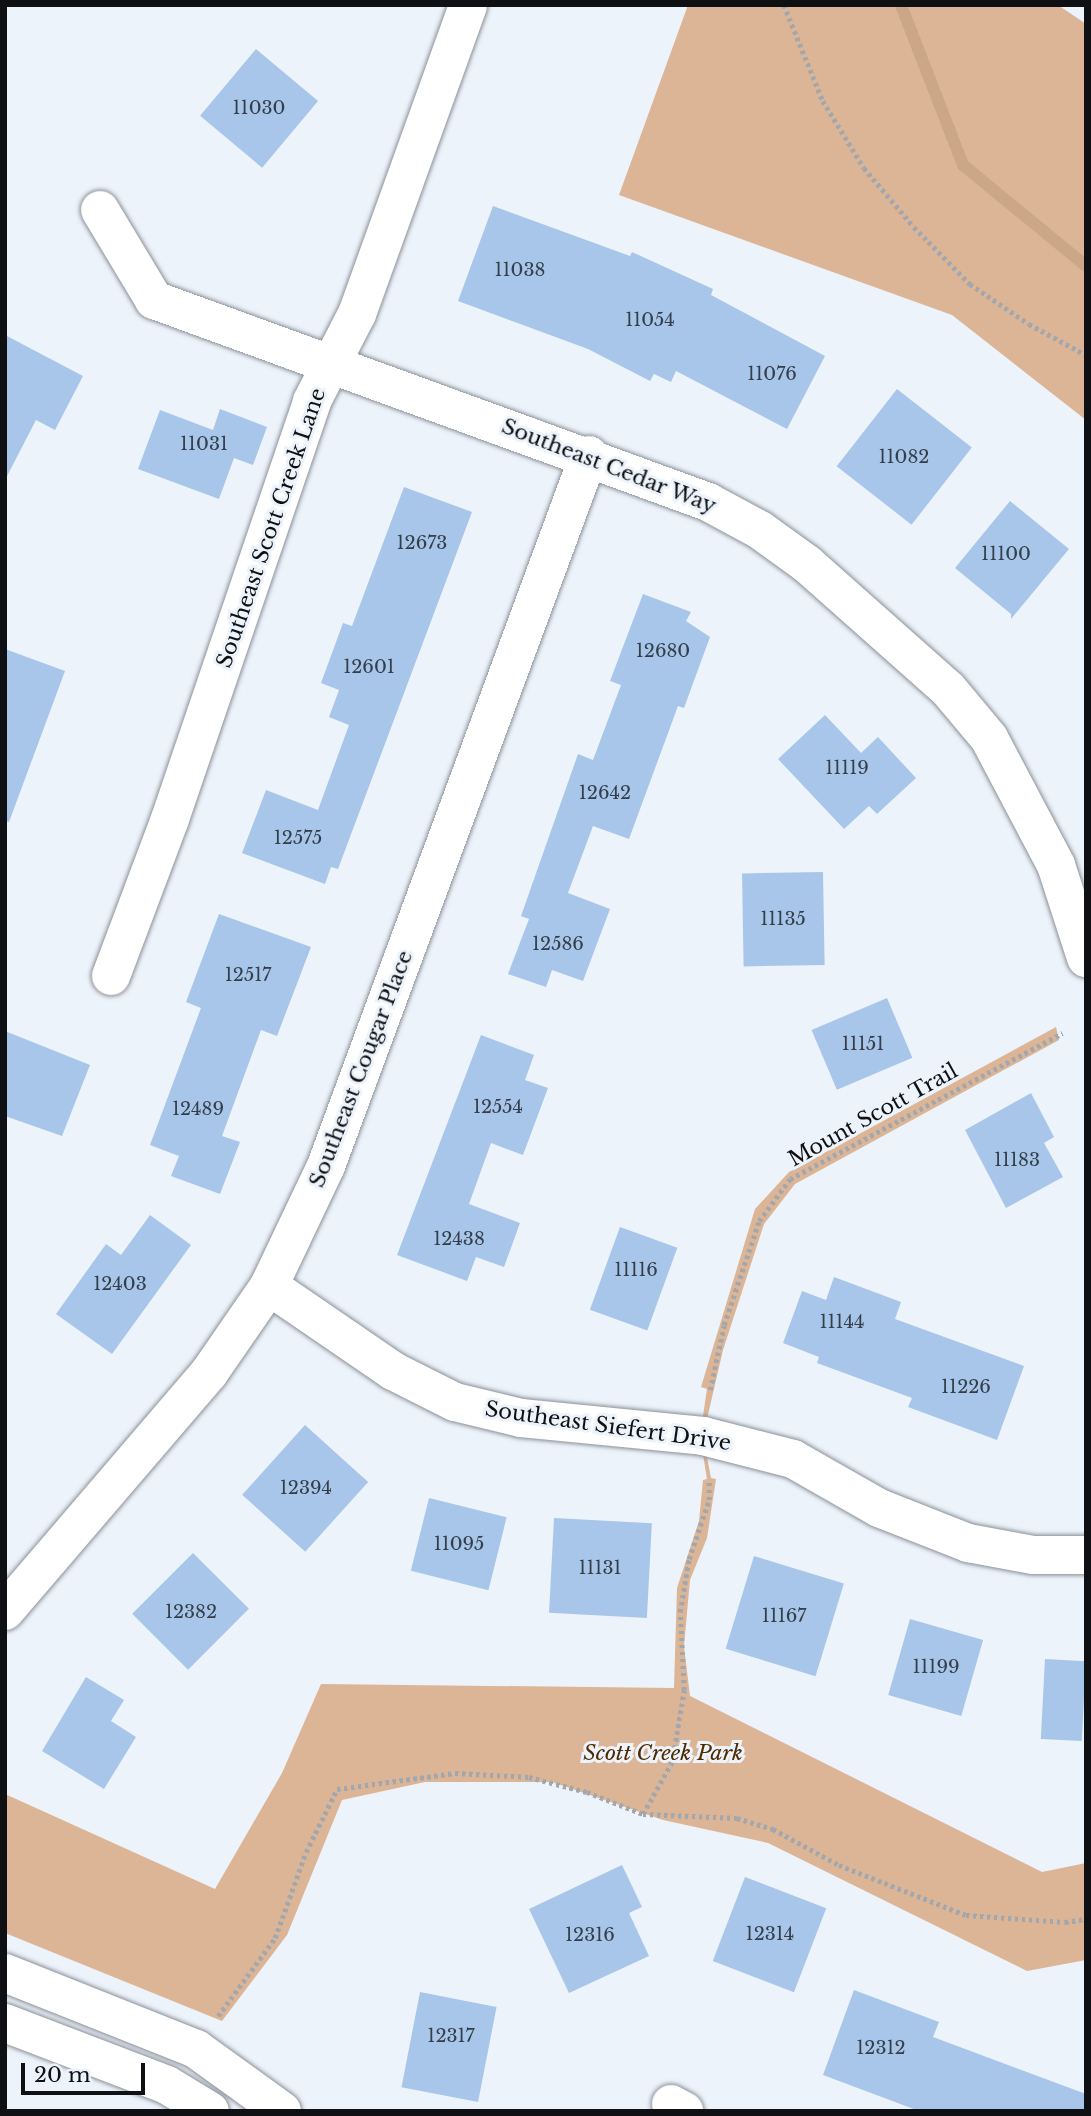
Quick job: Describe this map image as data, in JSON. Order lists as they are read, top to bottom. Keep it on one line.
{"streets":{"street":["Southeast Cedar Way","Southeast Scott Creek Lane","Southeast Cougar Place","Southeast Siefert Drive"],"path":["Mount Scott Trail"]},"crossings":[["Southeast Cedar Way","Southeast Scott Creek Lane"],["Southeast Cedar Way","Southeast Cougar Place"],["Southeast Cougar Place","Southeast Siefert Drive"]],"parks":["Scott Creek Park"],"house_numbers":["11030","11038","11054","11076","11031","11082","12673","11100","12680","12601","11119","12642","12575","11135","12586","12517","11151","12554","12489","11183","12438","11116","12403","11144","11226","12394","11095","11131","12382","11167","11199","12314","12316","12317","12312"],"scale_bar":"20 m"}
